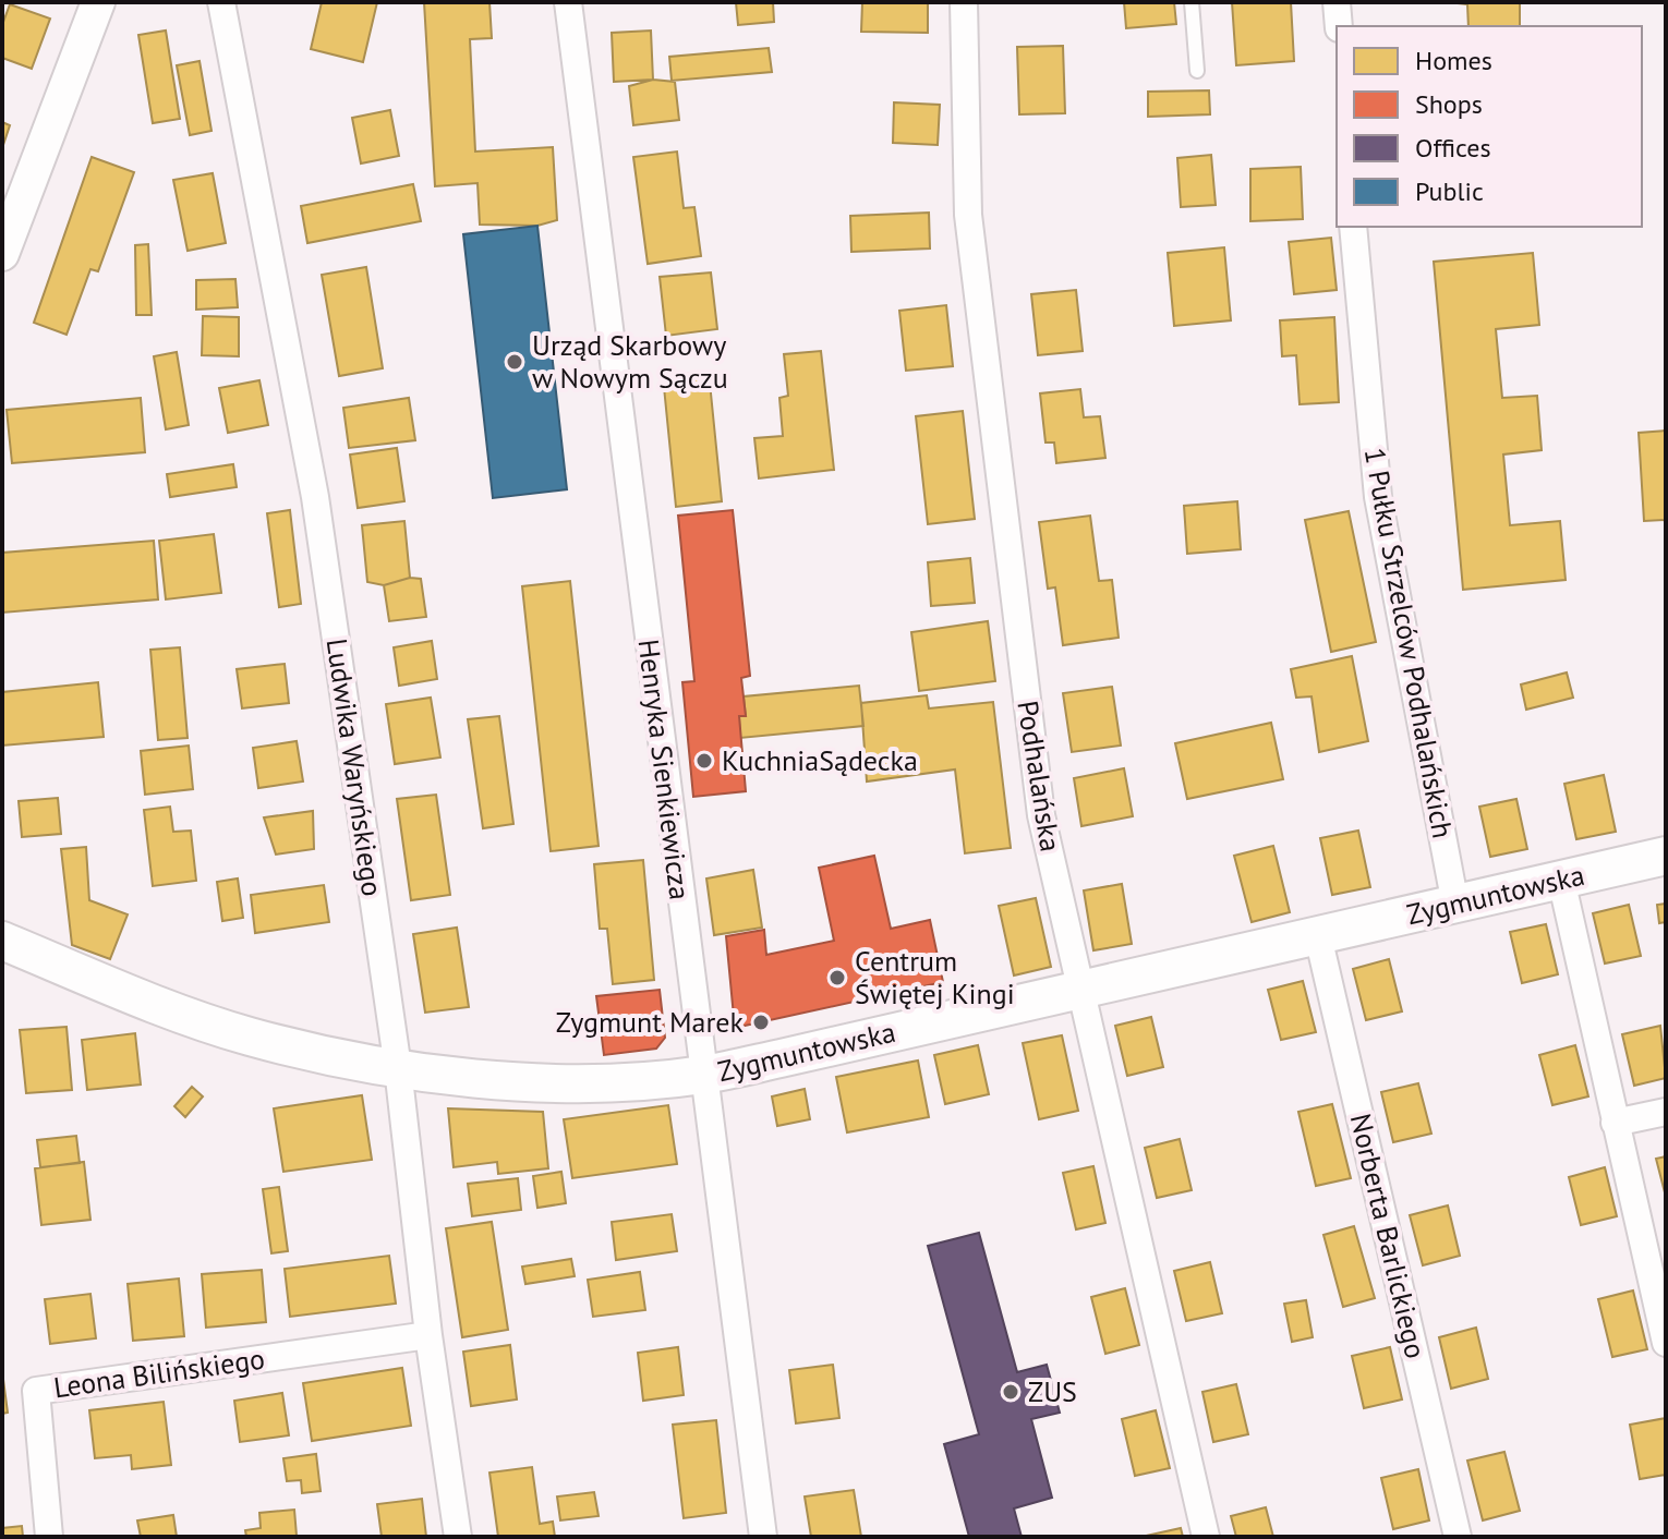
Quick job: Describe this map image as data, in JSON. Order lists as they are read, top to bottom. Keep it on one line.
{"streets":{"main road":["Zygmuntowska"],"street":["1 Pułku Strzelców Podhalańskich","Ludwika Waryńskiego","Henryka Sienkiewicza","Podhalańska","Norberta Barlickiego","Leona Bilińskiego"]},"crossings":[["1 Pułku Strzelców Podhalańskich","Zygmuntowska"],["Ludwika Waryńskiego","Zygmuntowska"],["Ludwika Waryńskiego","Leona Bilińskiego"],["Henryka Sienkiewicza","Zygmuntowska"],["Podhalańska","Zygmuntowska"],["Zygmuntowska","Norberta Barlickiego"]],"places":["Urząd Skarbowy w Nowym Sączu","KuchniaSądecka","Centrum Świętej Kingi","Zygmunt Marek","ZUS"],"legend":["Homes","Shops","Offices","Public"]}
